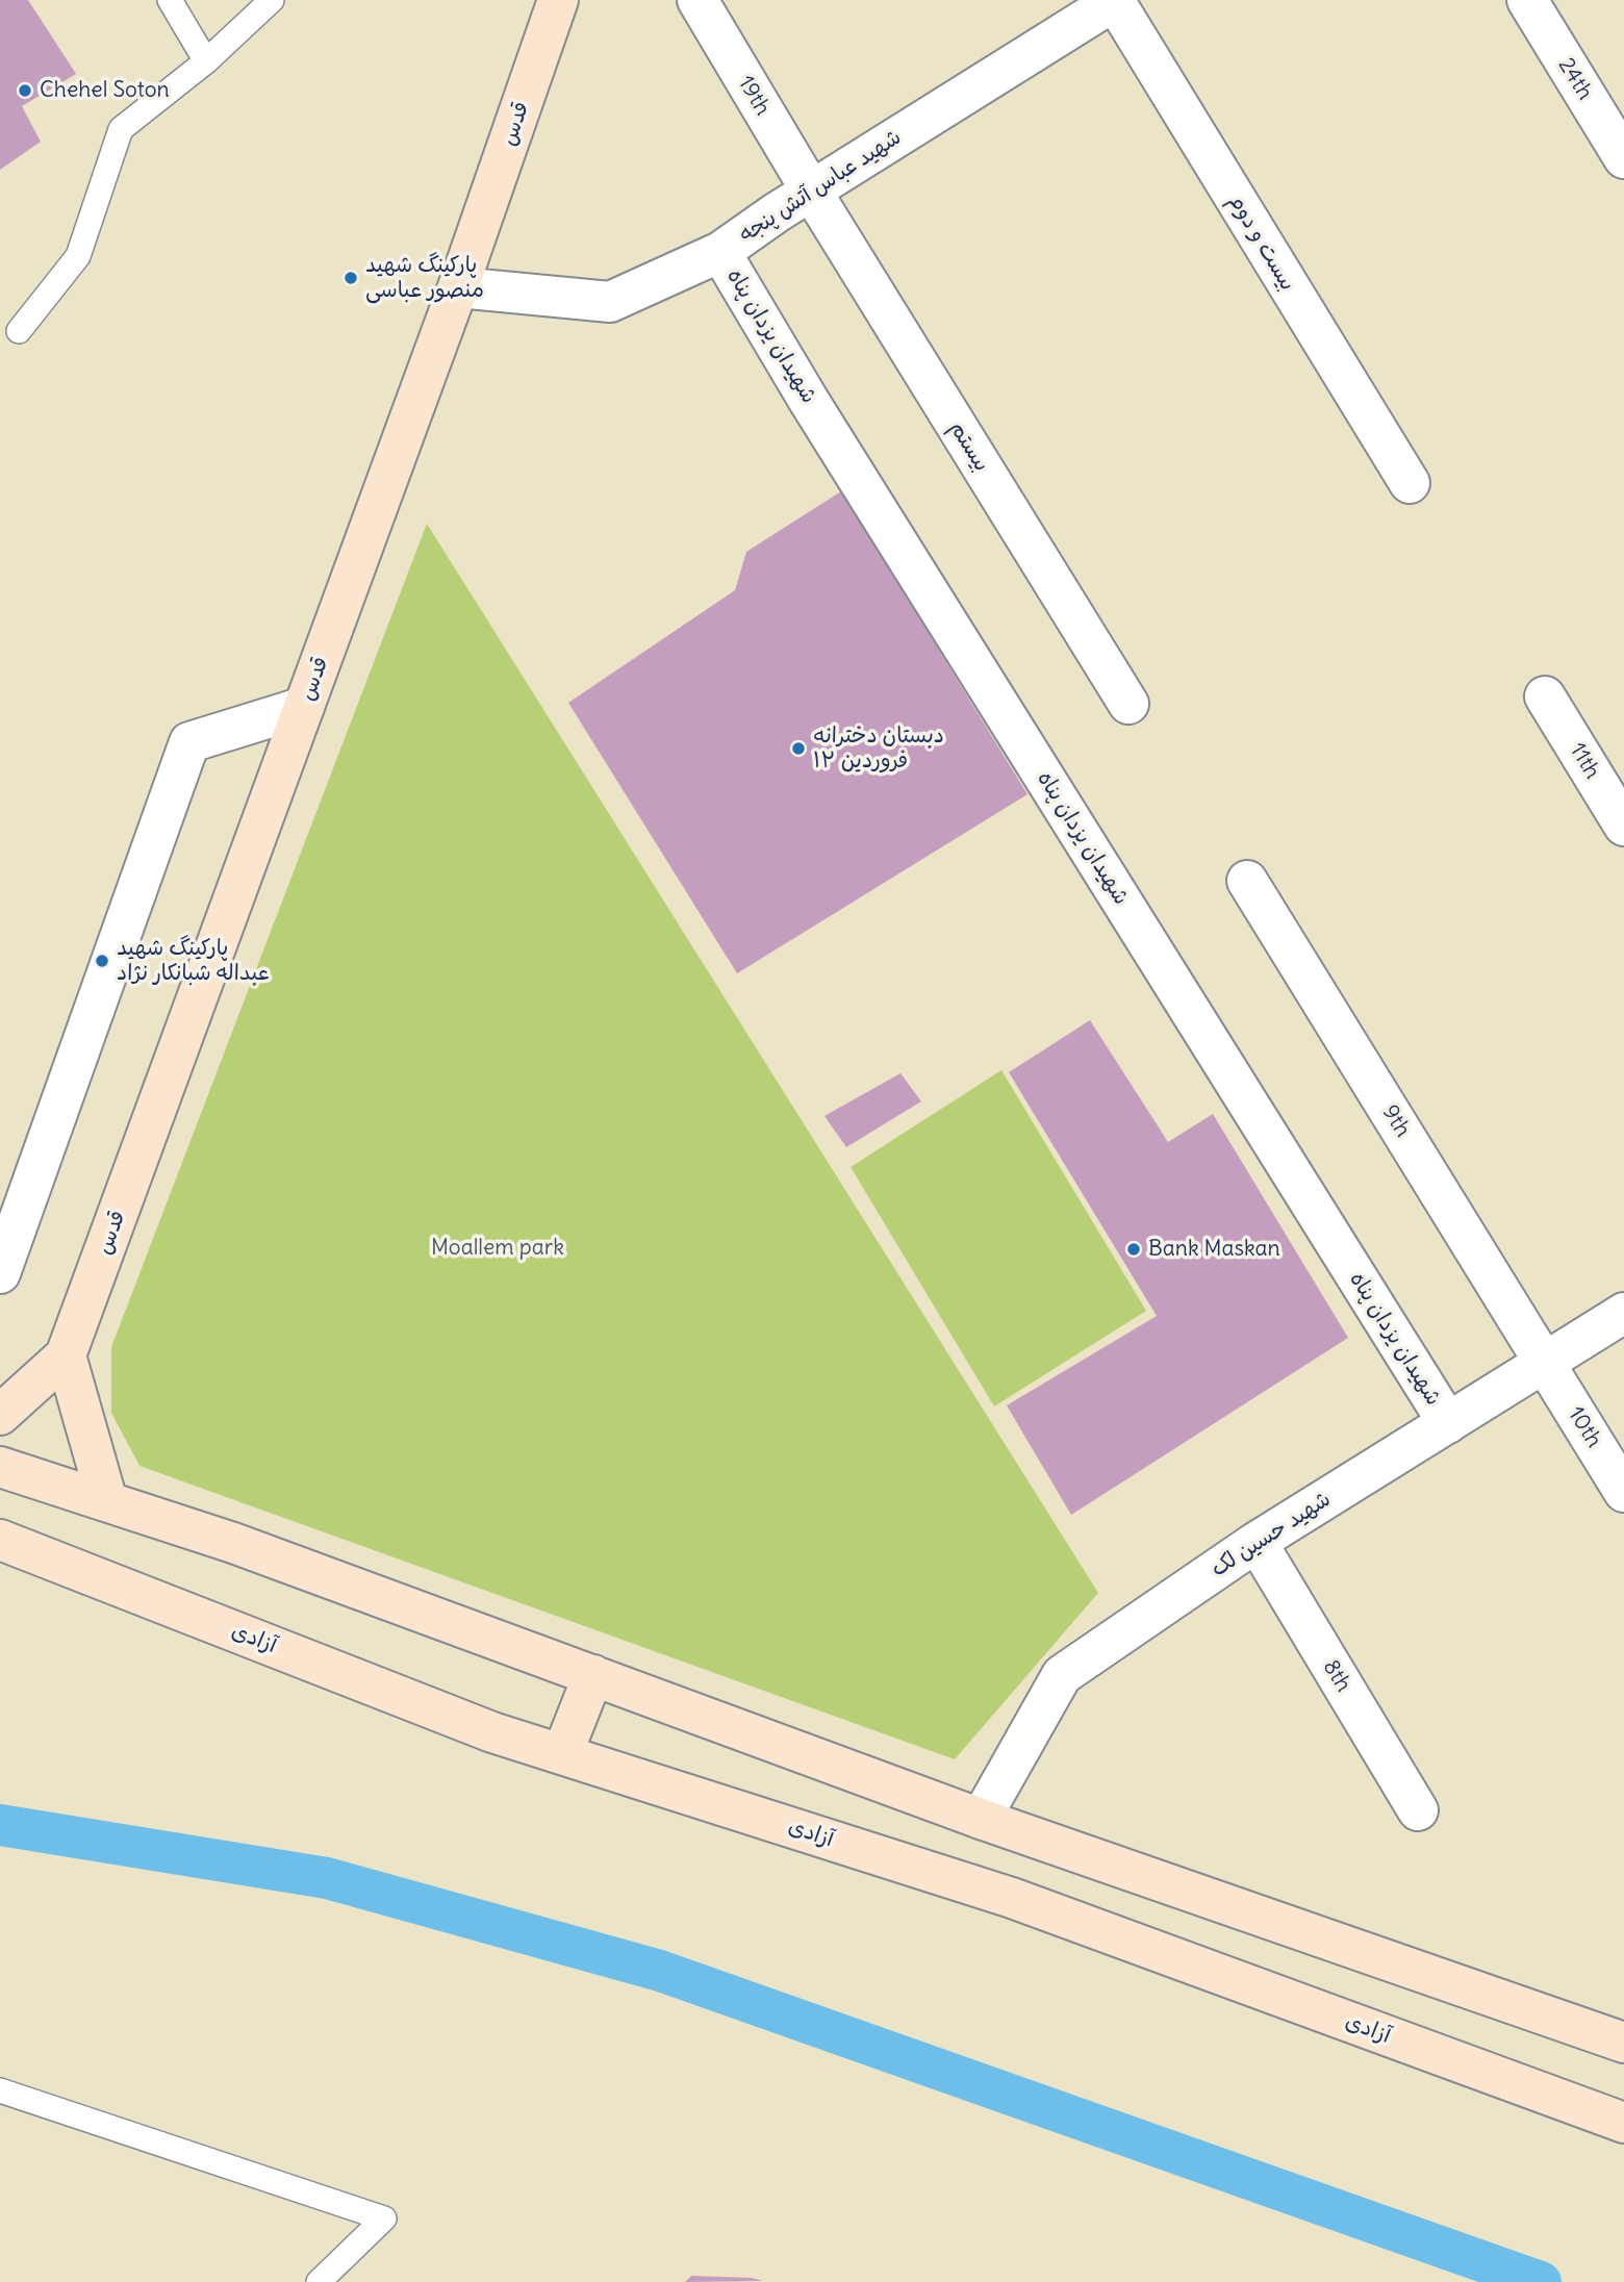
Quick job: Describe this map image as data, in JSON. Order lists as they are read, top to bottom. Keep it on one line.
{"streets":{"main road":["قدس","آزادی"],"street":["24th","19th","شهید عباس آتش پنجه","بیست و دوم","شهیدان یزدان پناه","بیستم","11th","9th","10th","شهید حسین لک","8th"]},"crossings":[["19th","شهید عباس آتش پنجه"],["19th","بیستم"],["قدس","شهید عباس آتش پنجه"],["شهید عباس آتش پنجه","بیست و دوم"],["شهید عباس آتش پنجه","شهیدان یزدان پناه"],["شهید عباس آتش پنجه","بیستم"],["شهیدان یزدان پناه","شهید حسین لک"],["9th","10th"],["9th","شهید حسین لک"],["10th","شهید حسین لک"],["شهید حسین لک","8th"]],"parks":["Moallem park"],"places":["Chehel Soton","پارکینگ شهید منصور عباسی","دبستان دخترانه ۱۲ فروردین","پارکینگ شهید عبداله شبانکار نژاد","Bank Maskan"]}
